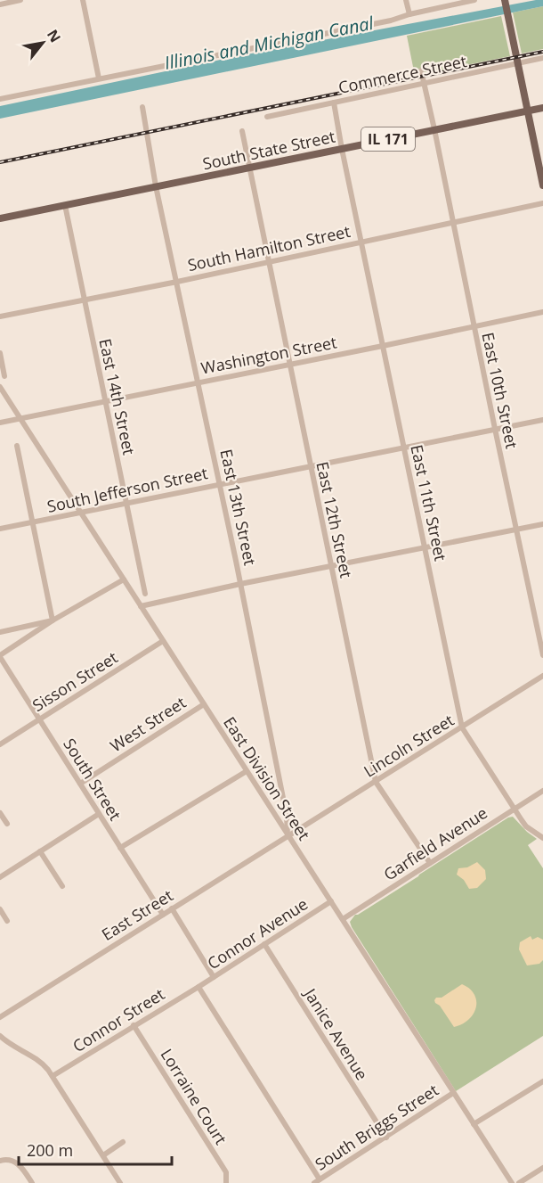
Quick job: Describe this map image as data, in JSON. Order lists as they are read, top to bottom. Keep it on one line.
{"streets":{"main road":["IL 171","South State Street"],"street":["Commerce Street","South Hamilton Street","Washington Street","East 10th Street","East 14th Street","South Jefferson Street","East 11th Street","East 13th Street","East 12th Street","Sisson Street","West Street","Lincoln Street","East Division Street","South Street","Garfield Avenue","East Street","Connor Avenue","Connor Street","Janice Avenue","Lorraine Court","South Briggs Street"]},"crossings":[["Commerce Street","East 10th Street"],["Commerce Street","East 11th Street"],["South State Street","East 10th Street"],["South State Street","East 14th Street"],["South State Street","East 11th Street"],["South State Street","East 13th Street"],["South State Street","East 12th Street"],["South Hamilton Street","East 10th Street"],["South Hamilton Street","East 14th Street"],["South Hamilton Street","East 11th Street"],["South Hamilton Street","East 13th Street"],["South Hamilton Street","East 12th Street"],["Washington Street","East 10th Street"],["Washington Street","East 14th Street"],["Washington Street","East 11th Street"],["Washington Street","East 13th Street"],["Washington Street","East 12th Street"],["Washington Street","East Division Street"],["East 10th Street","South Jefferson Street"],["East 14th Street","South Jefferson Street"],["South Jefferson Street","East 11th Street"],["South Jefferson Street","East 13th Street"],["South Jefferson Street","East 12th Street"],["South Jefferson Street","East Division Street"],["East 11th Street","Lincoln Street"],["East 11th Street","Garfield Avenue"],["East 13th Street","Lincoln Street"],["East 13th Street","East Division Street"],["East 13th Street","East Street"],["East 12th Street","Lincoln Street"],["East 12th Street","Garfield Avenue"],["Sisson Street","East Division Street"],["Sisson Street","South Street"],["West Street","East Division Street"],["West Street","South Street"],["Lincoln Street","East Division Street"],["Lincoln Street","East Street"],["East Division Street","Garfield Avenue"],["East Division Street","East Street"],["East Division Street","Connor Avenue"],["East Division Street","South Briggs Street"],["South Street","East Street"],["Connor Avenue","Connor Street"],["Connor Avenue","Janice Avenue"],["Connor Street","Lorraine Court"],["Janice Avenue","South Briggs Street"]],"water":["Illinois and Michigan Canal"],"scale_bar":"200 m","north":"top right"}
